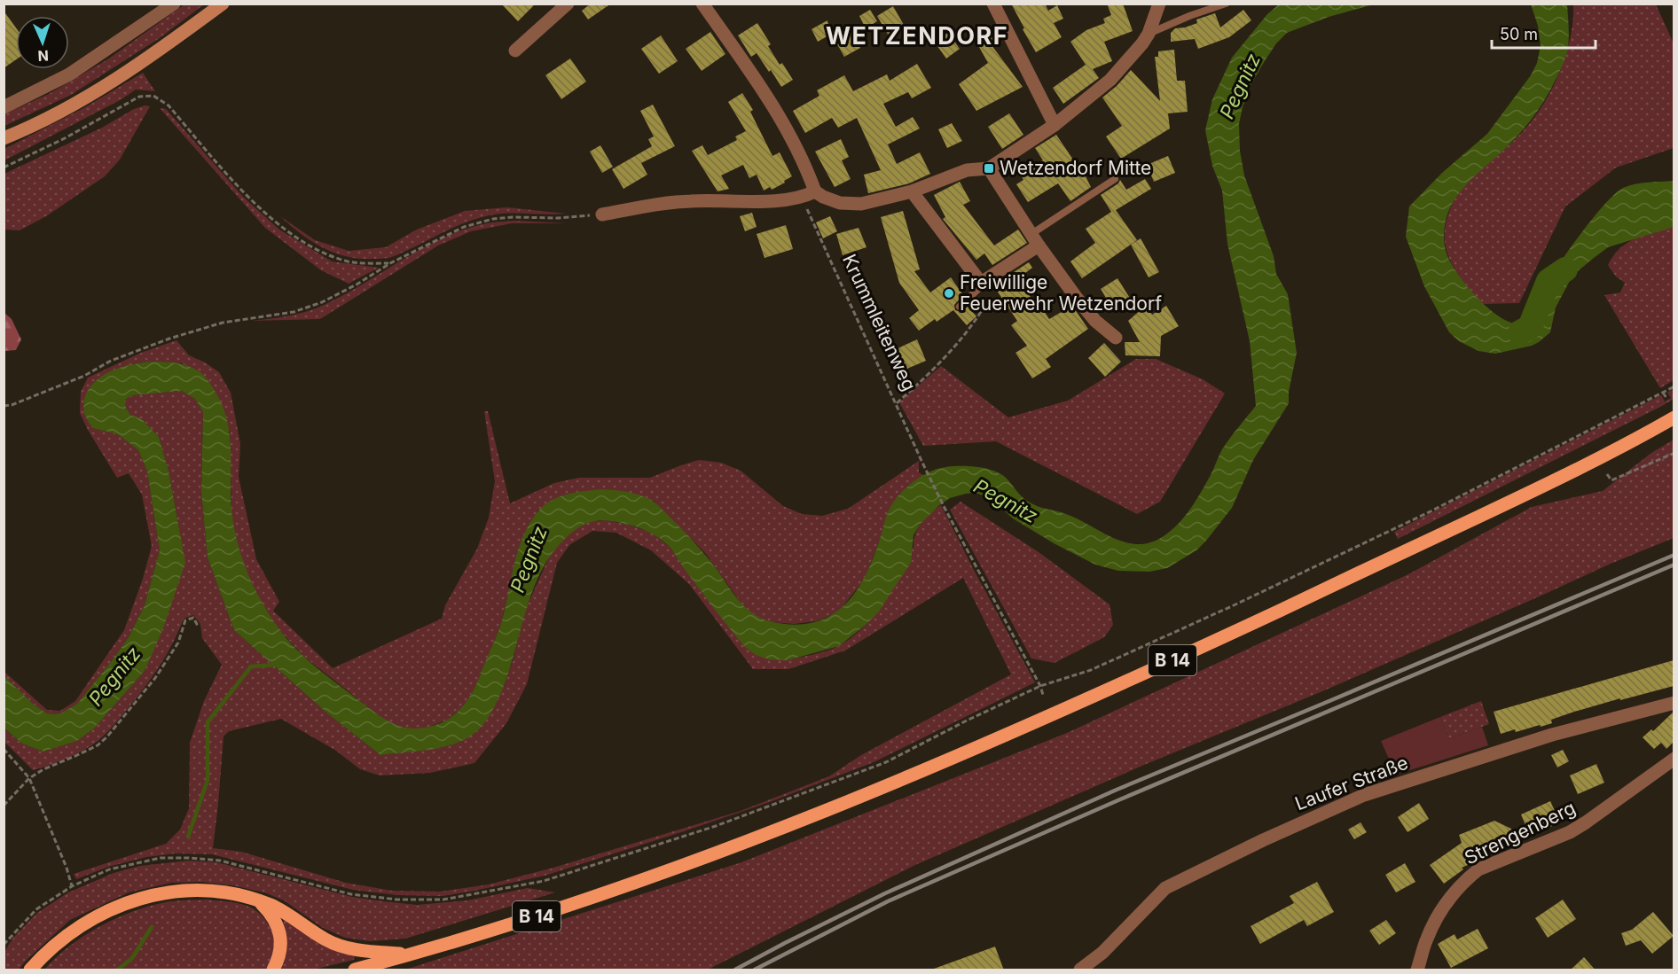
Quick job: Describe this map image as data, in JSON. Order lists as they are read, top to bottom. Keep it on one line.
{"streets":{"main road":["B 14"],"street":["Laufer Straße","Strengenberg"],"path":["Krummleitenweg"]},"districts":["WETZENDORF"],"water":["Pegnitz"],"places":{"transit":["Wetzendorf Mitte"],"other":["Freiwillige Feuerwehr Wetzendorf"]},"scale_bar":"50 m","north":"bottom"}
